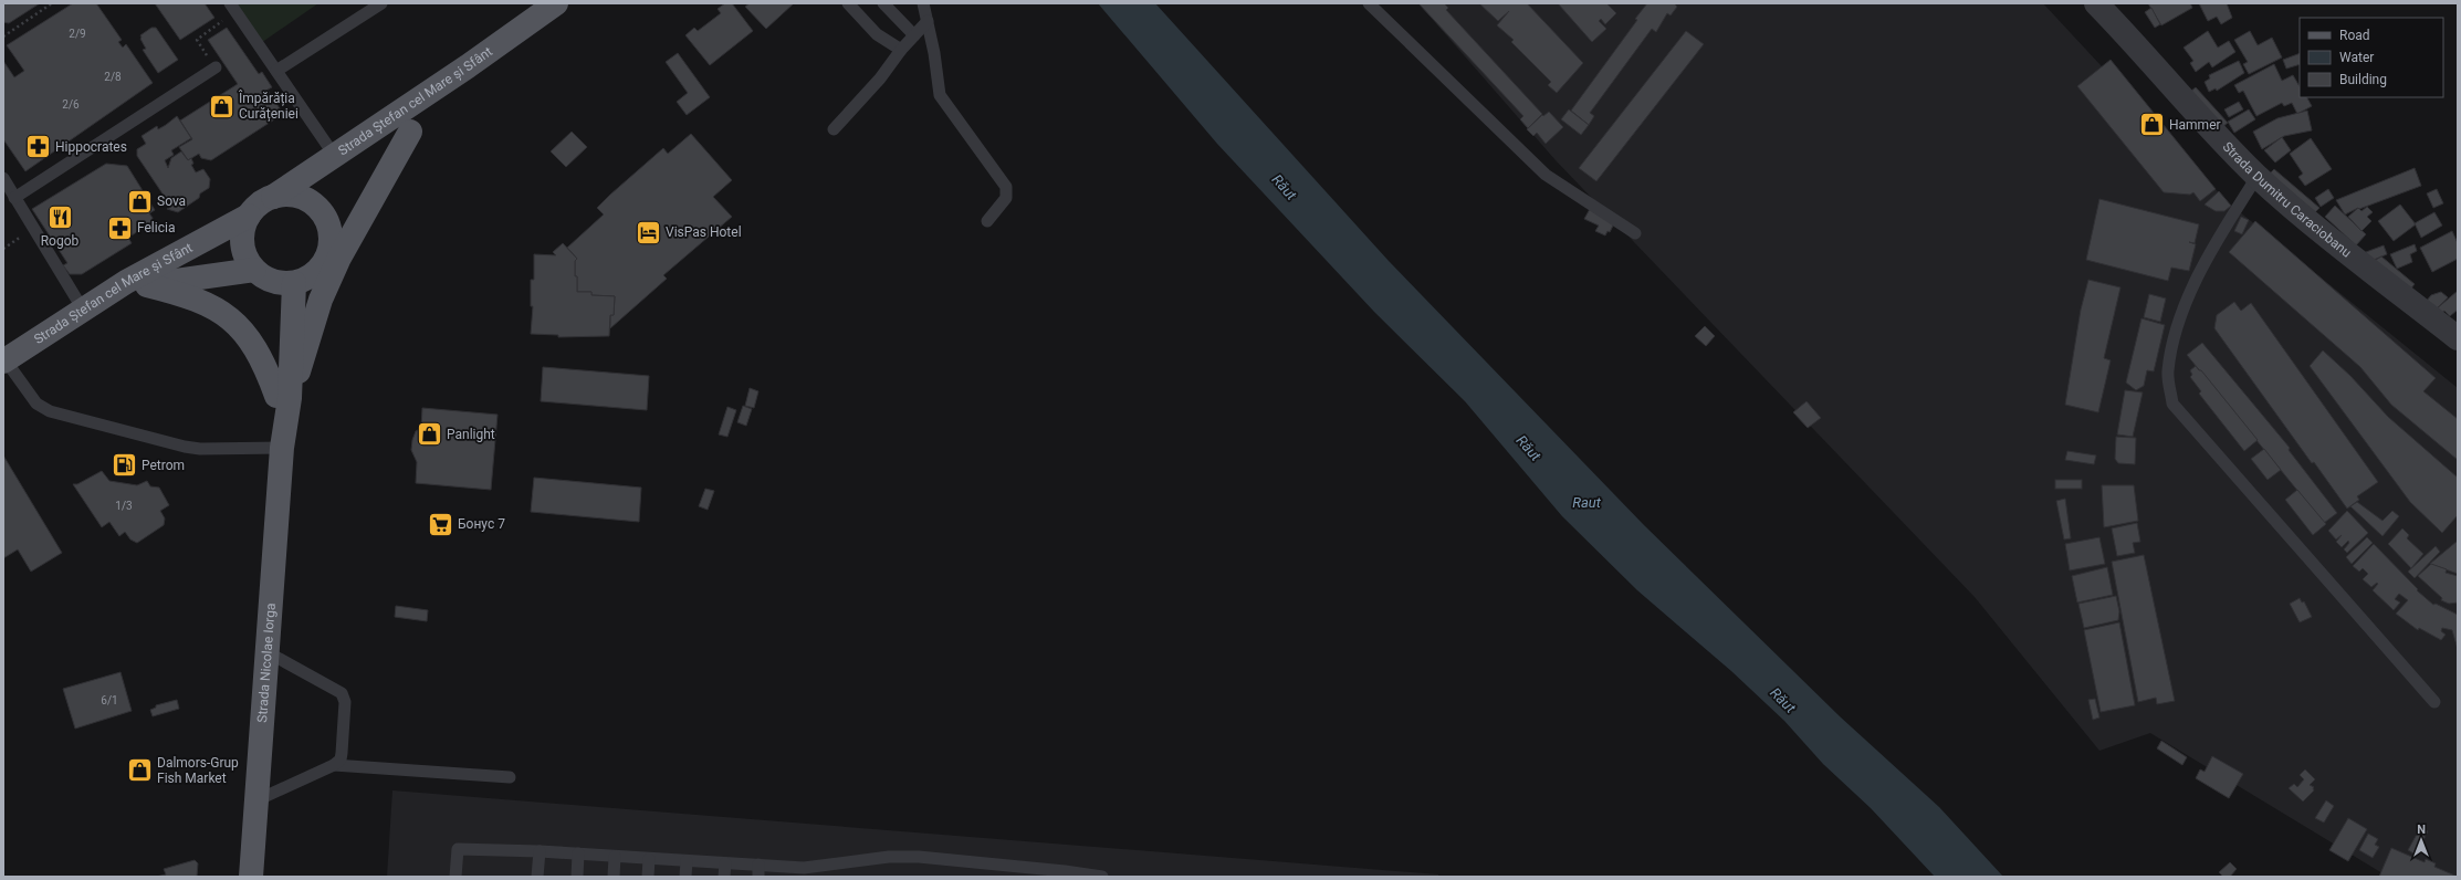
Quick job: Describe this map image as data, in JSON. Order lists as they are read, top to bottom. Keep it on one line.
{"streets":{"main road":["Strada Ștefan cel Mare și Sfânt","Strada Nicolae Iorga"],"street":["Strada Dumitru Caraciobanu"]},"crossings":[["Strada Ștefan cel Mare și Sfânt","Strada Nicolae Iorga"]],"water":["Răut","Raut"],"places":{"shop":["Împărăția Curățeniei","Hammer","Sova","Panlight","Dalmors-Grup Fish Market"],"pharmacy":["Hippocrates","Felicia"],"restaurant":["Rogob"],"hotel":["VisPas Hotel"],"fuel station":["Petrom"],"supermarket":["Бонус 7"]},"house_numbers":["2/9","2/8","2/6","1/3","6/1"],"legend":["Road","Water","Building"],"north":"top"}
